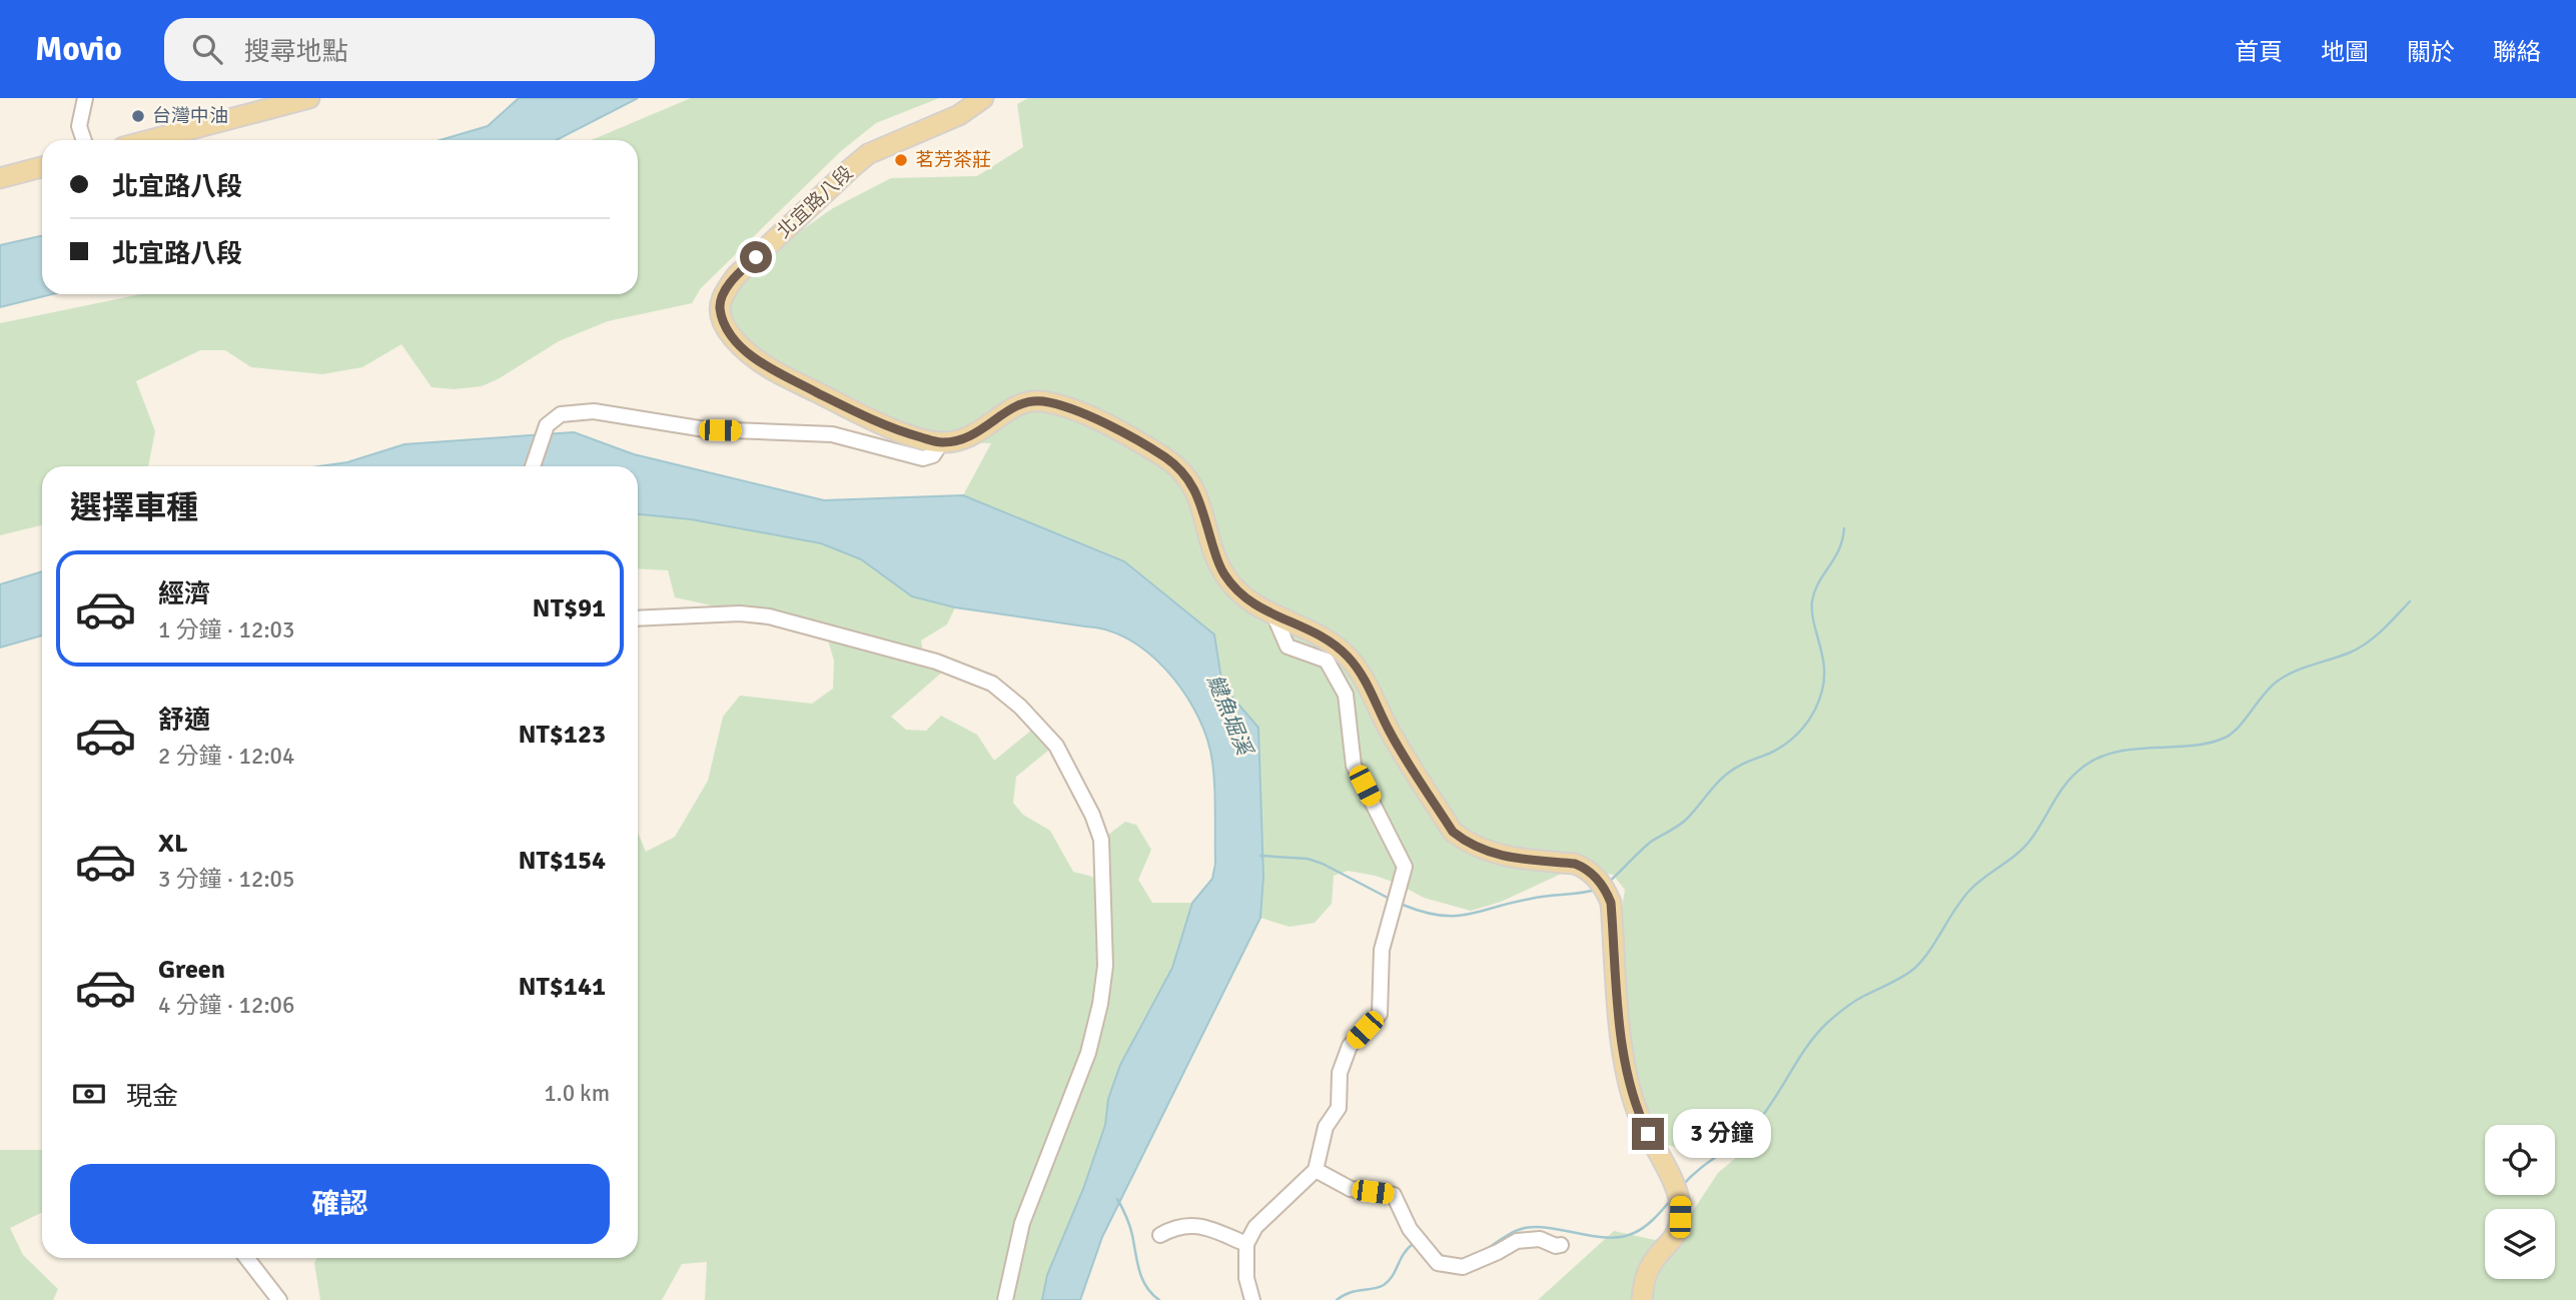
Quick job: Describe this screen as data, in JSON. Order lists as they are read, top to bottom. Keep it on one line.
{"streets":{"main road":["北宜路八段"]},"water":["𩻸魚堀溪"],"places":["台灣中油","茗芳茶莊"],"page":{"header":"Movio","search":"搜尋地點","nav":["首頁","地圖","關於","聯絡"],"banner":["北宜路八段","北宜路八段"],"heading":"選擇車種","list":[{"name":"經濟","note":"1 分鐘 · 12:03","value":"NT$91"},{"name":"舒適","note":"2 分鐘 · 12:04","value":"NT$123"},{"name":"XL","note":"3 分鐘 · 12:05","value":"NT$154"},{"name":"Green","note":"4 分鐘 · 12:06","value":"NT$141"}],"pay":["現金","1.0 km"],"bubble":"3 分鐘","buttons":"確認"}}
